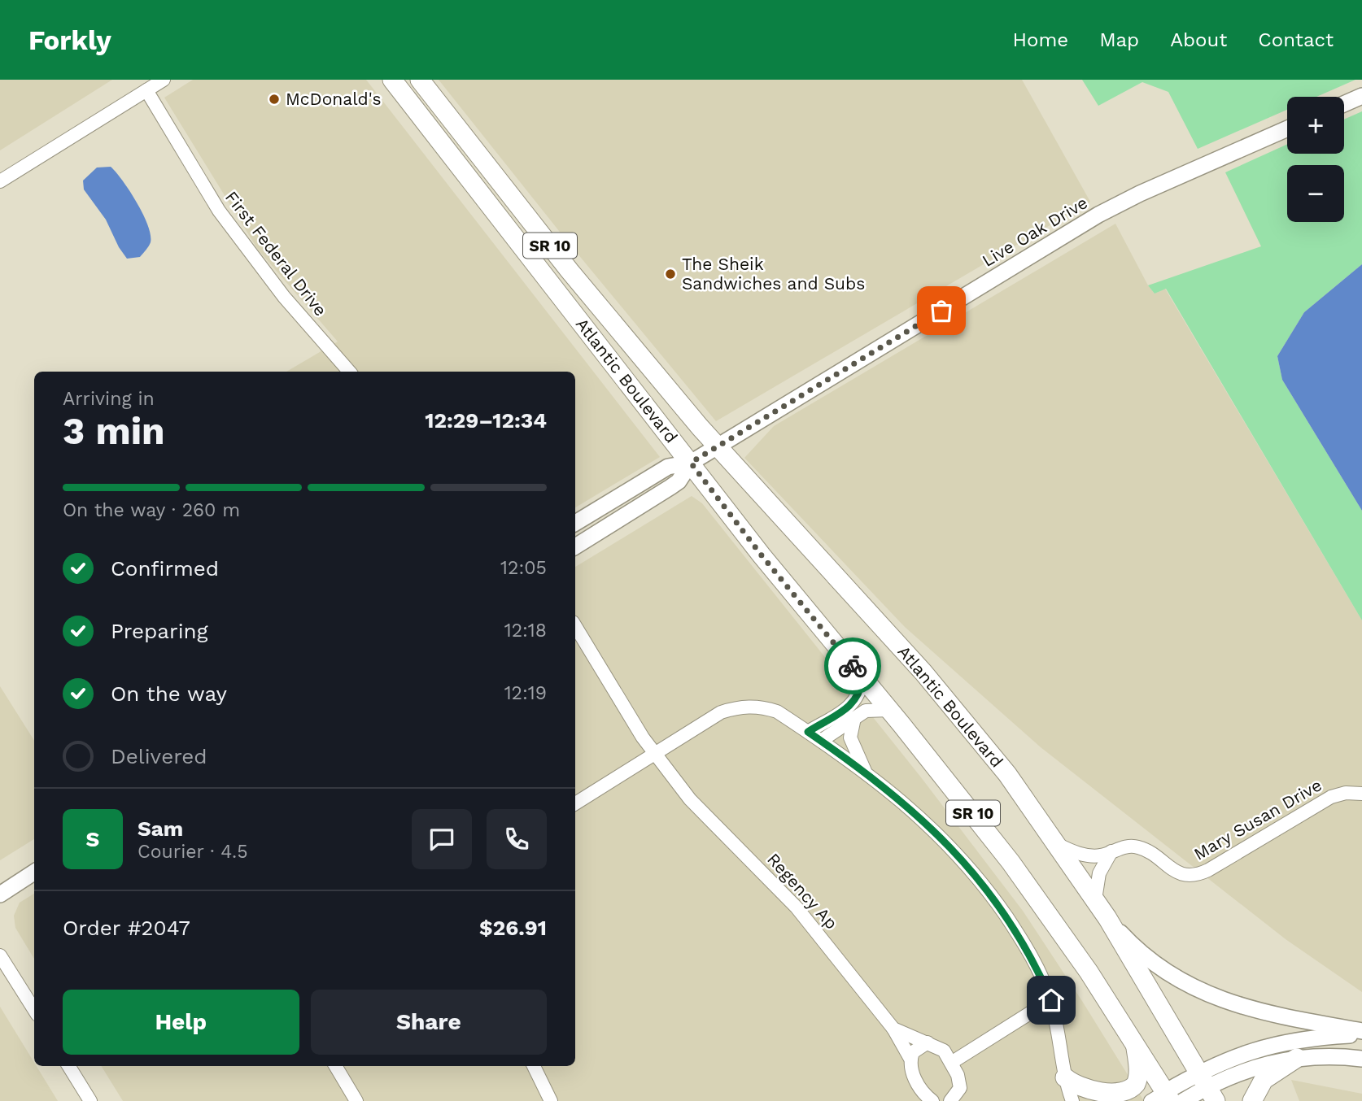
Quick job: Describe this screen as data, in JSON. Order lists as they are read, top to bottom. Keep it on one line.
{"streets":{"highway":["SR 10","Atlantic Boulevard"],"main road":["Live Oak Drive"],"street":["First Federal Drive","Mary Susan Drive","Regency Ap"]},"crossings":[["Live Oak Drive","Atlantic Boulevard"],["Atlantic Boulevard","Mary Susan Drive"]],"places":["McDonald's","The Sheik Sandwiches and Subs"],"page":{"header":"Forkly","nav":["Home","Map","About","Contact"],"map_buttons":["+","−"],"heading":["3 min","Arriving in","12:29–12:34"],"panel":["Sam","Courier · 4.5","Order #2047","$26.91"],"bar":"On the way · 260 m","list":[["Confirmed","12:05"],["Preparing","12:18"],["On the way","12:19"],"Delivered"],"round":"S","buttons":["Help","Share"]}}
